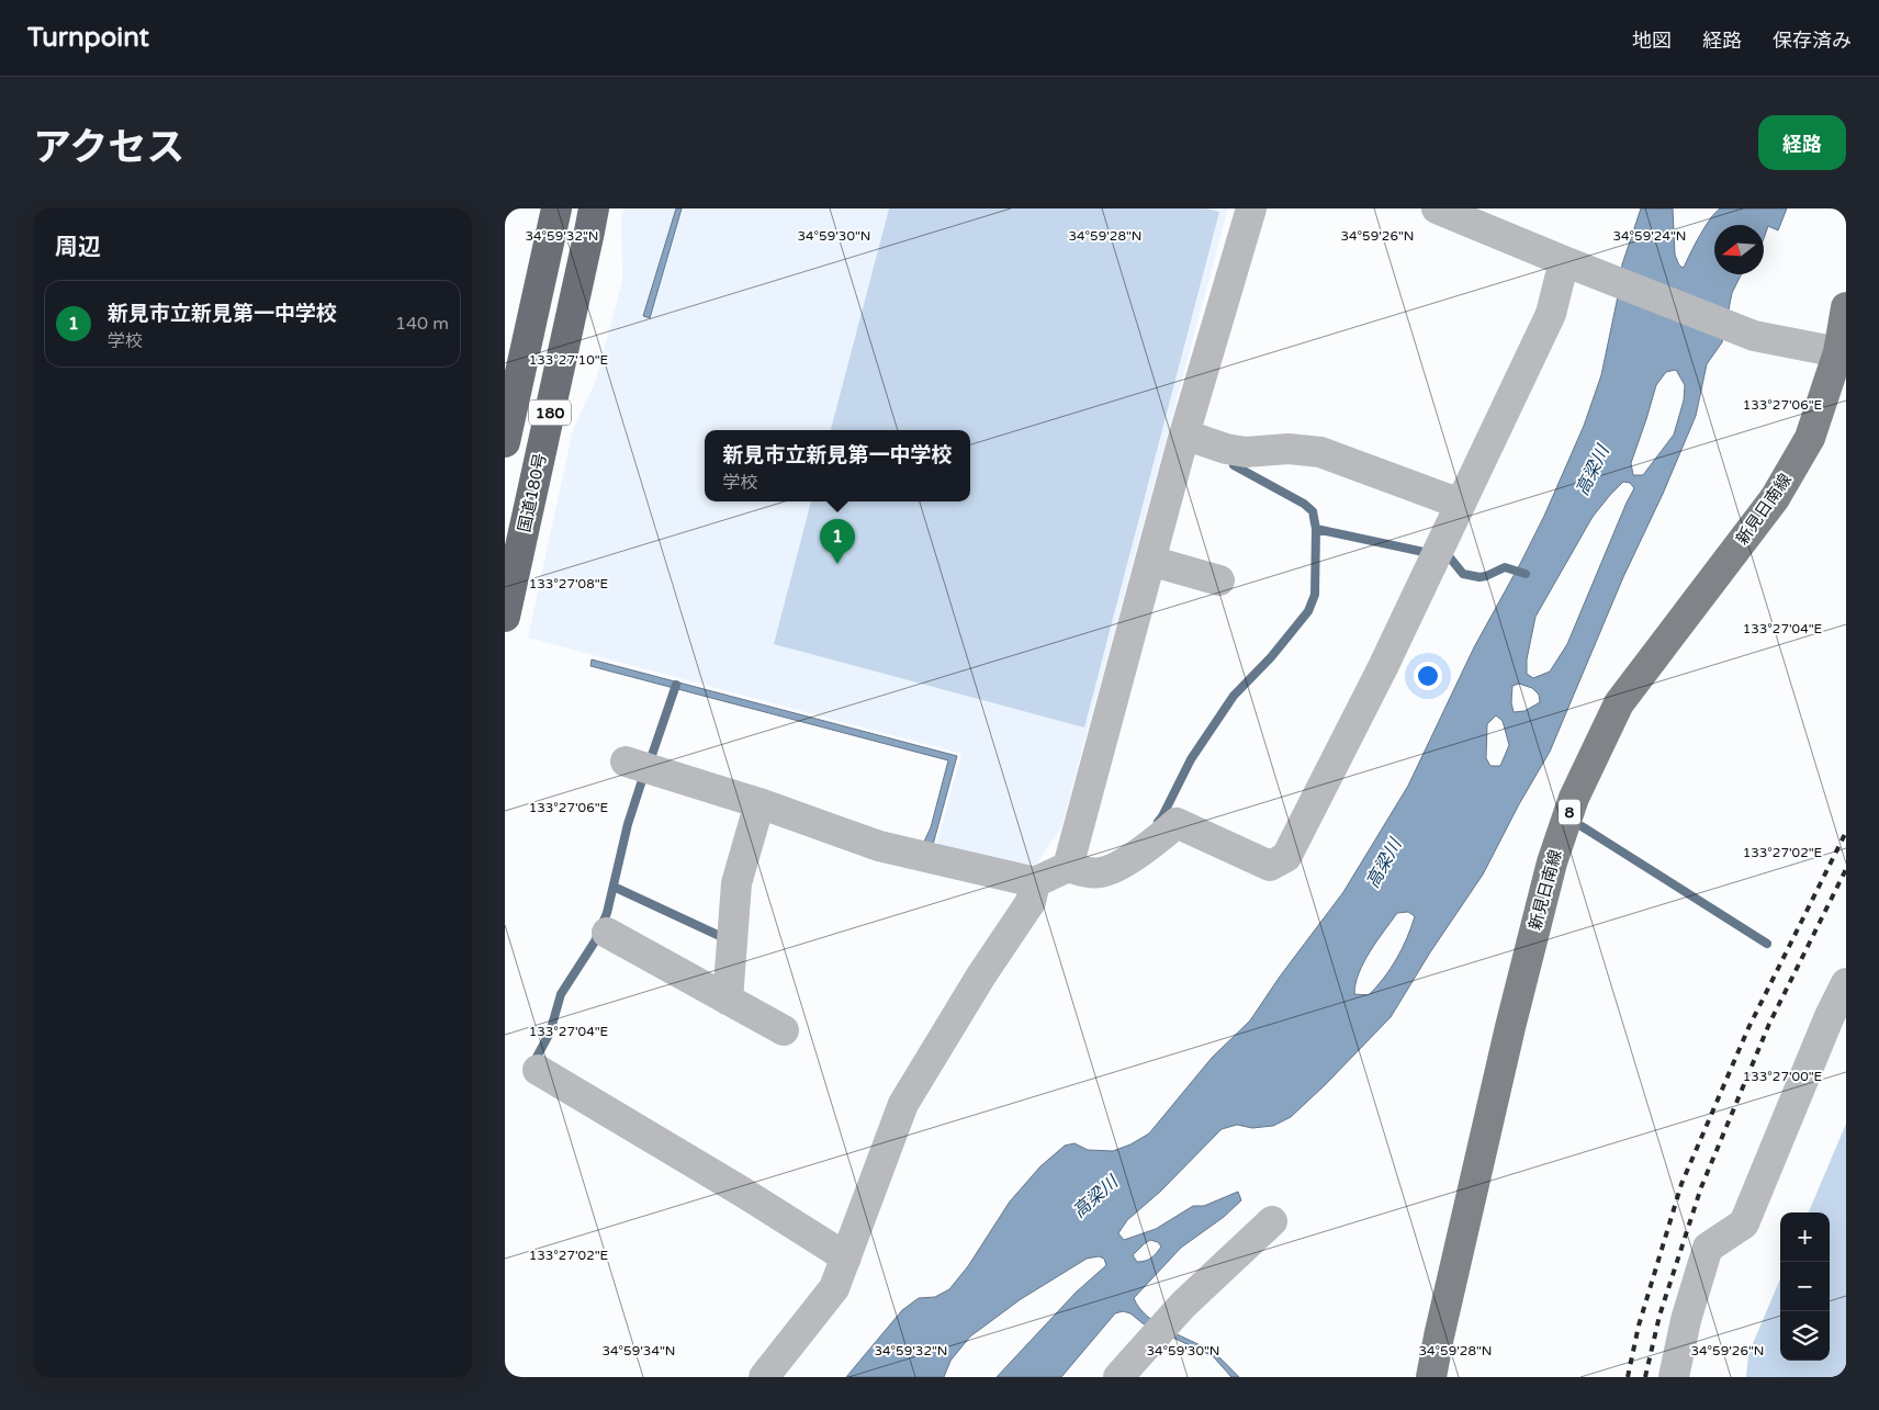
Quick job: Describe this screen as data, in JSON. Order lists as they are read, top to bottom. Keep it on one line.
{"streets":{"highway":["180","国道180号"],"main road":["新見日南線","8"]},"water":["高梁川"],"north":"left","page":{"header":"Turnpoint","nav":["地図","経路","保存済み"],"title":"アクセス","buttons":"経路","heading":"周辺","list":[{"mark":"1","name":"新見市立新見第一中学校","note":"学校","value":"140 m"}],"popup":["新見市立新見第一中学校","学校"],"pins":"1","map_buttons":["+","−"]},"coordinates":["34°59'32\"N","34°59'30\"N","34°59'28\"N","34°59'26\"N","34°59'24\"N","133°27'10\"E","133°27'06\"E","133°27'08\"E","133°27'04\"E","133°27'02\"E","133°27'00\"E","34°59'34\"N"]}
